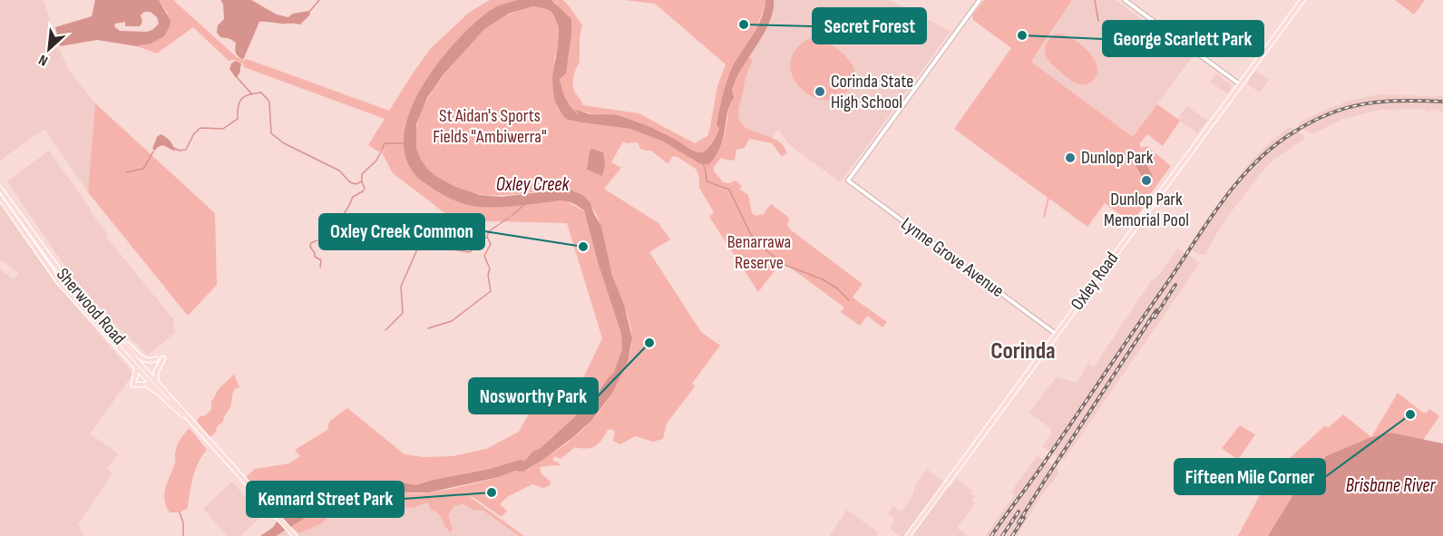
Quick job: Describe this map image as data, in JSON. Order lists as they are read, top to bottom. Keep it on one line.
{"streets":{"main road":["Oxley Road","Sherwood Road"],"street":["Lynne Grove Avenue"]},"crossings":[["Lynne Grove Avenue","Oxley Road"]],"districts":["Corinda"],"water":["Oxley Creek","Brisbane River"],"parks":["St Aidan's Sports Fields \"Ambiwerra\"","Benarrawa Reserve"],"places":["Secret Forest","George Scarlett Park","Corinda State High School","Dunlop Park","Dunlop Park Memorial Pool","Oxley Creek Common","Nosworthy Park","Fifteen Mile Corner","Kennard Street Park"],"north":"bottom left"}
